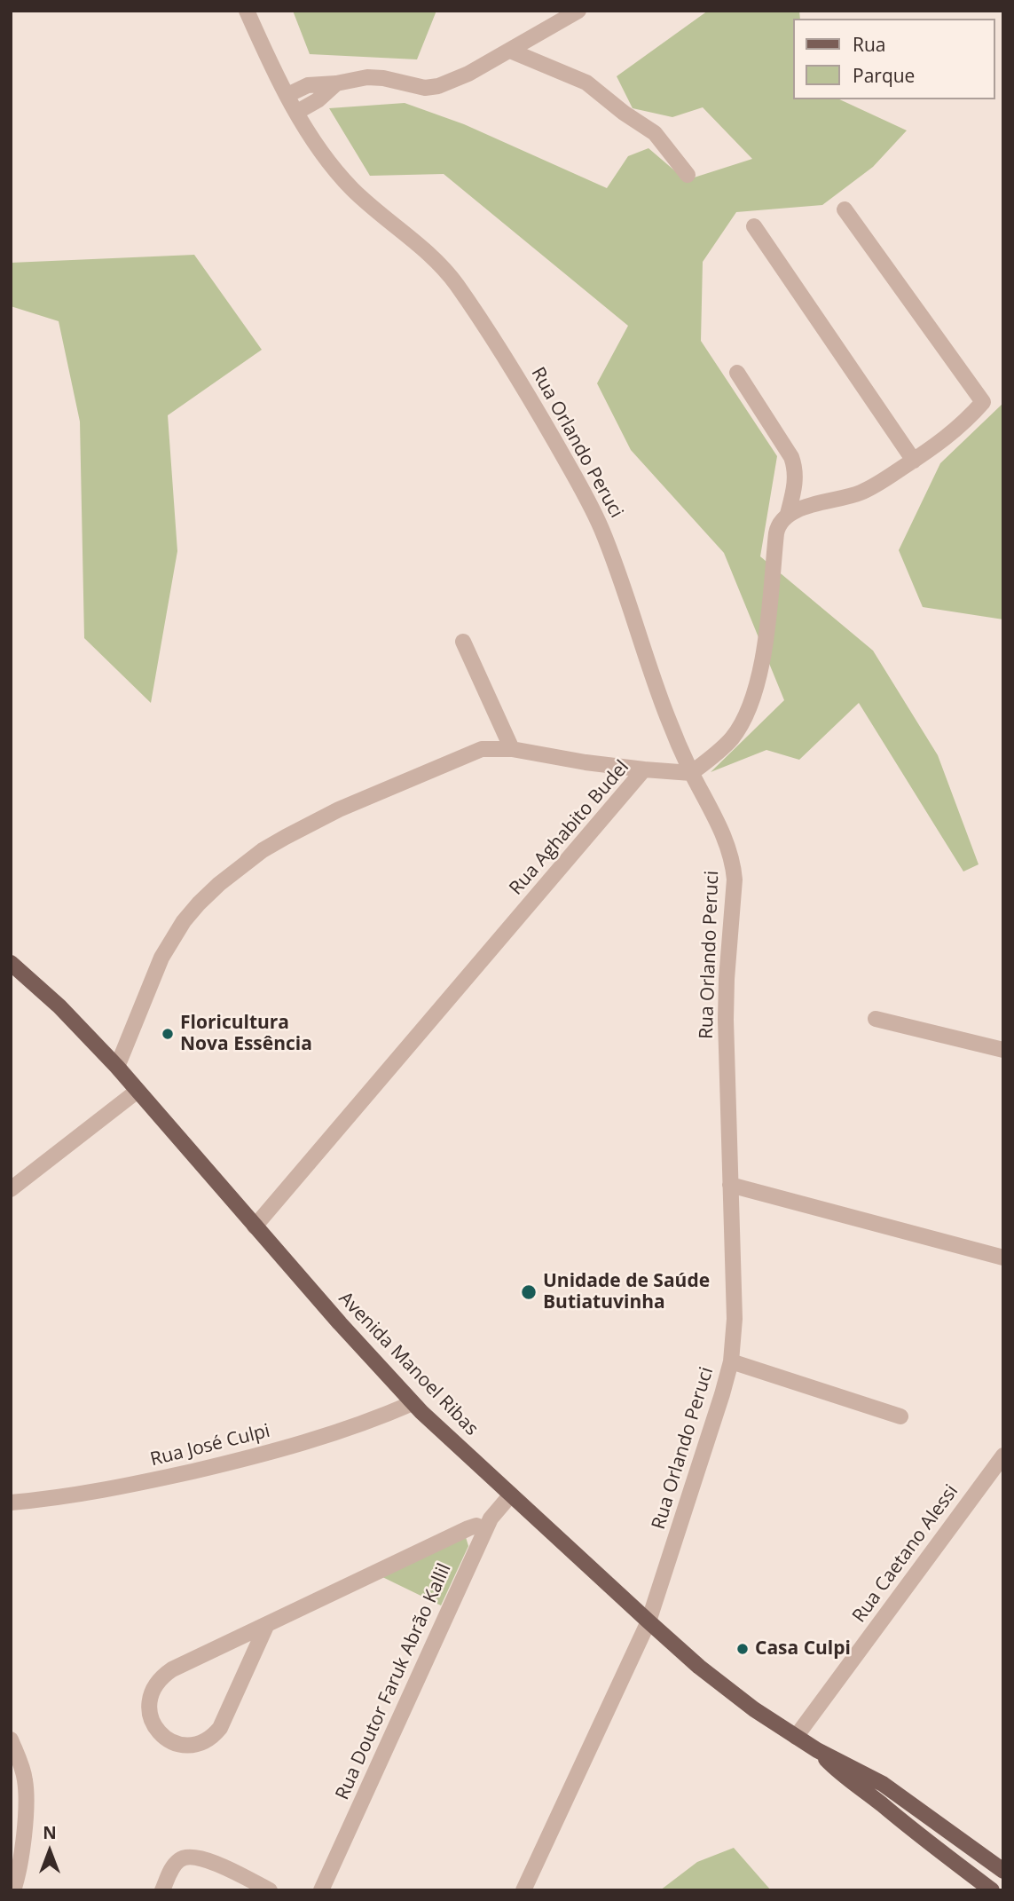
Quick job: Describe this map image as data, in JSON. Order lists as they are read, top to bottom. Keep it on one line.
{"streets":{"main road":["Avenida Manoel Ribas"],"street":["Rua Orlando Peruci","Rua Aghabito Budel","Rua José Culpi","Rua Caetano Alessi","Rua Doutor Faruk Abrão Kallil"]},"crossings":[["Rua Orlando Peruci","Rua Aghabito Budel"],["Rua Orlando Peruci","Avenida Manoel Ribas"],["Rua Aghabito Budel","Avenida Manoel Ribas"],["Avenida Manoel Ribas","Rua José Culpi"],["Avenida Manoel Ribas","Rua Caetano Alessi"],["Avenida Manoel Ribas","Rua Doutor Faruk Abrão Kallil"]],"places":["Floricultura Nova Essência","Unidade de Saúde Butiatuvinha","Casa Culpi"],"legend":["Rua","Parque"],"north":"top"}
